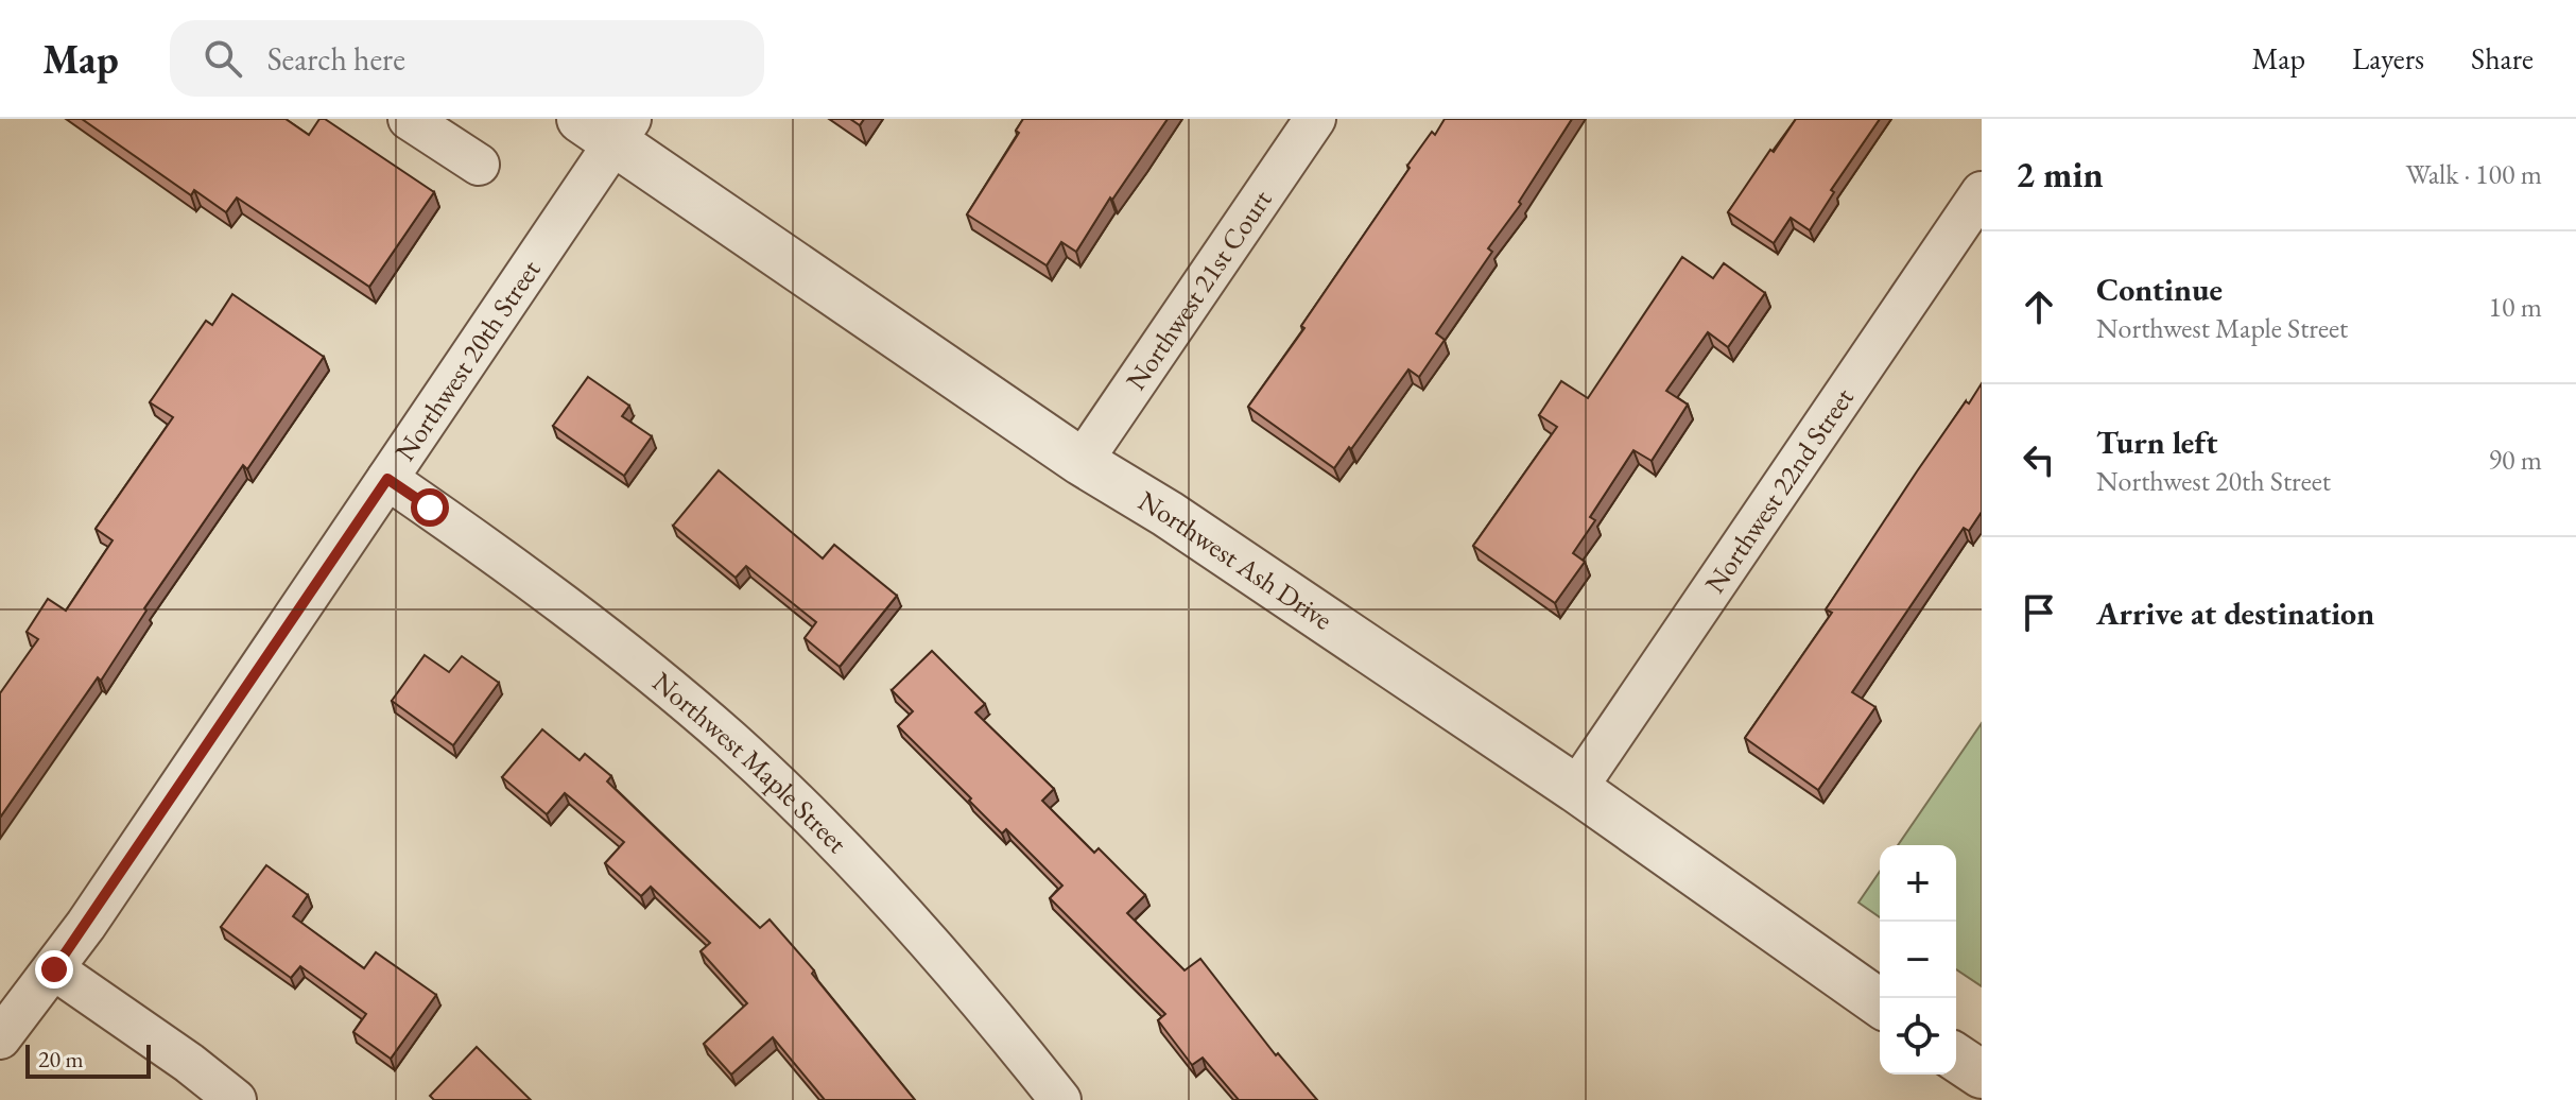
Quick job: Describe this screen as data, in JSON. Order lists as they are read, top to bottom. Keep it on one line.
{"streets":{"street":["Northwest 21st Court","Northwest 20th Street","Northwest 22nd Street","Northwest Ash Drive","Northwest Maple Street"]},"crossings":[["Northwest 21st Court","Northwest Ash Drive"],["Northwest 20th Street","Northwest Ash Drive"],["Northwest 20th Street","Northwest Maple Street"],["Northwest 22nd Street","Northwest Ash Drive"]],"scale_bar":"20 m","page":{"header":"Map","search":"Search here","nav":["Map","Layers","Share"],"heading":["2 min","Walk · 100 m"],"list":[["Continue","Northwest Maple Street","10 m"],["Turn left","Northwest 20th Street","90 m"],"Arrive at destination"],"map_buttons":["+","−"],"scale":"20 m"}}
